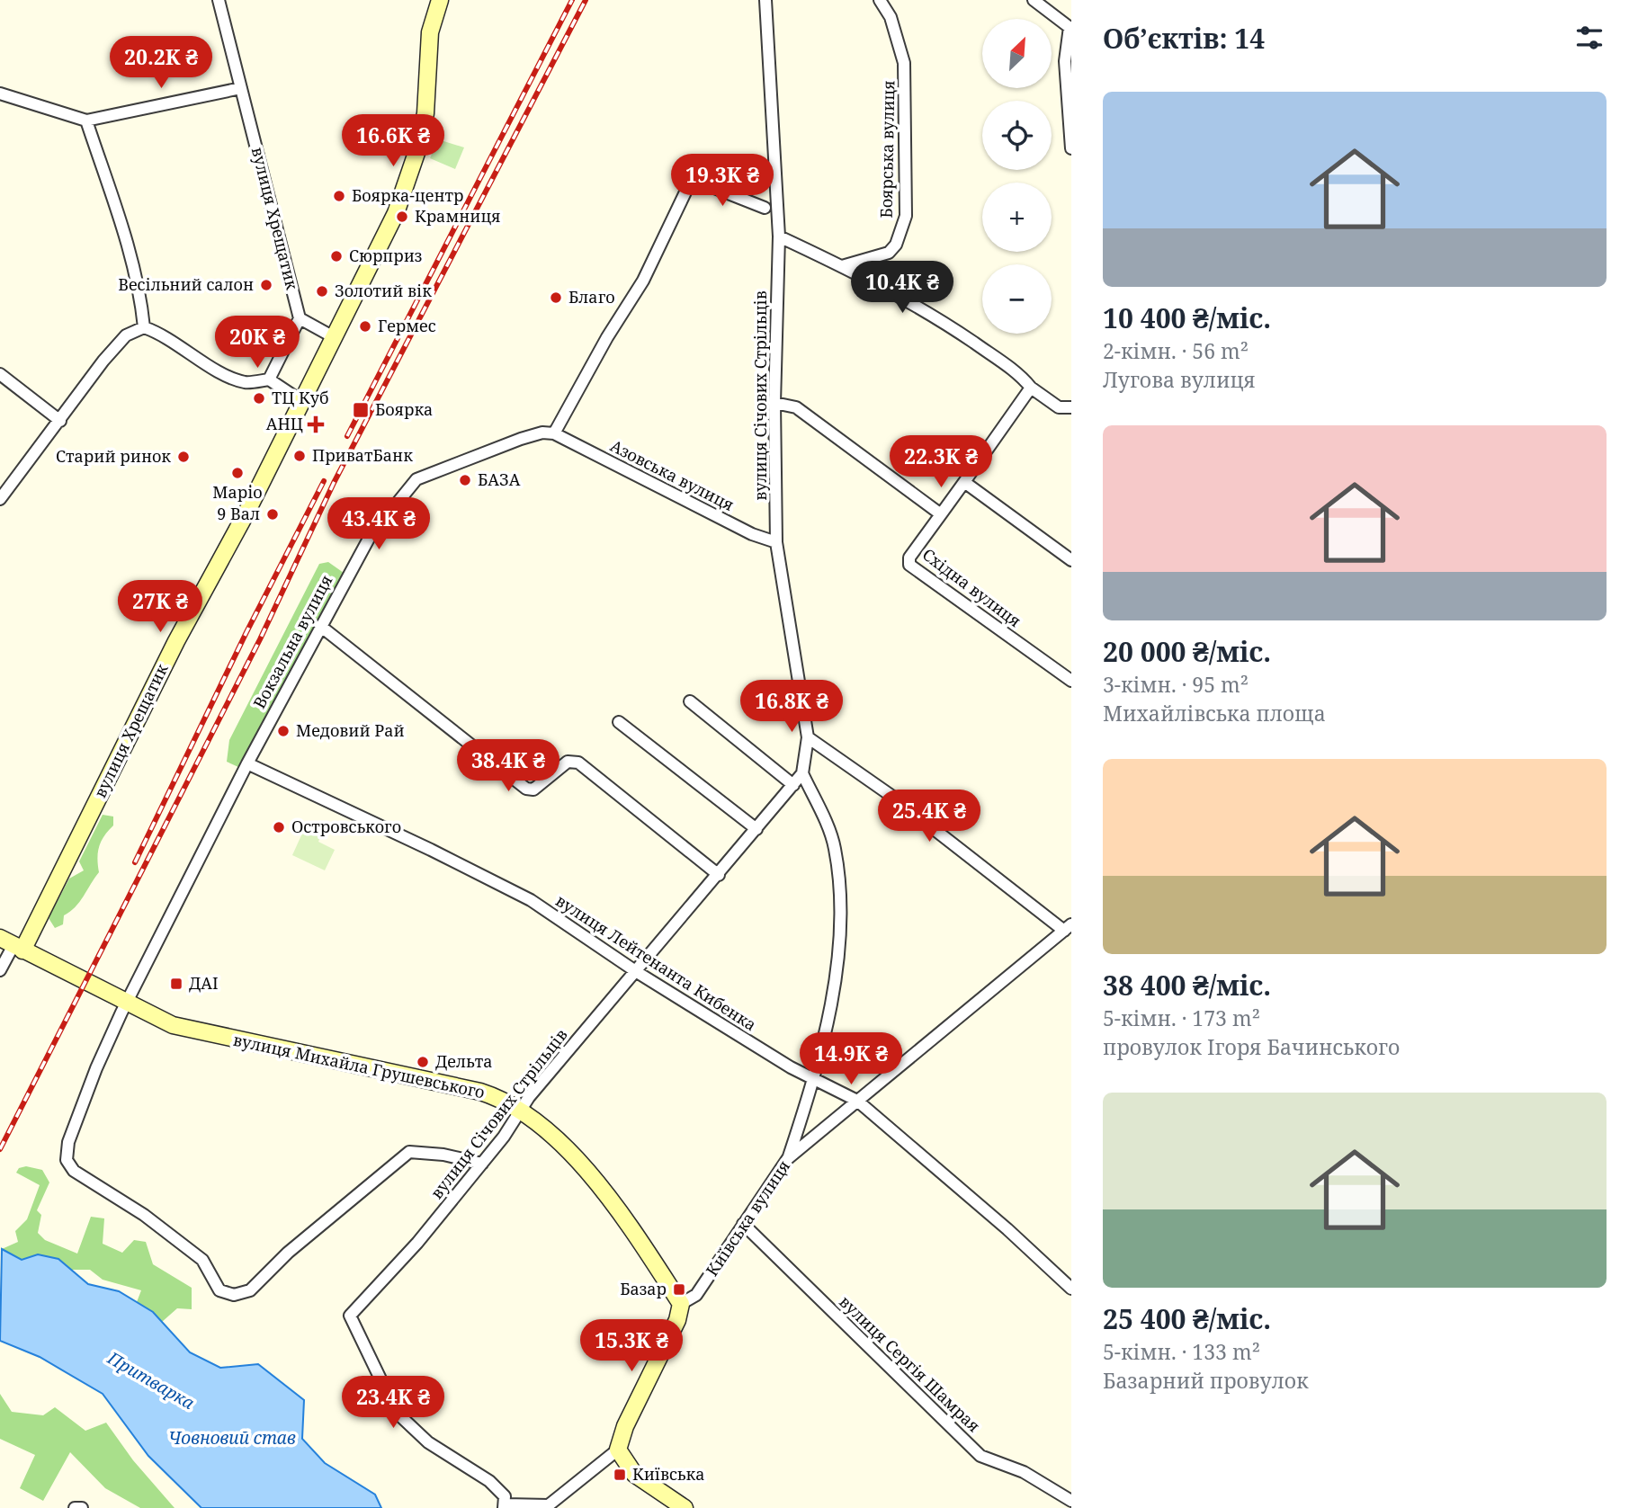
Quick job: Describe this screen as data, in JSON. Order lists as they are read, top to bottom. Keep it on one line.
{"streets":{"street":["Боярська вулиця","вулиця Хрещатик","вулиця Січових Стрільців","Азовська вулиця","Східна вулиця","Вокзальна вулиця","вулиця Лейтенанта Кибенка","вулиця Михайла Грушевського","Київська вулиця","вулиця Сергія Шамрая"]},"crossings":[["вулиця Хрещатик","вулиця Михайла Грушевського"],["вулиця Січових Стрільців","Азовська вулиця"],["вулиця Січових Стрільців","Вокзальна вулиця"],["вулиця Січових Стрільців","вулиця Лейтенанта Кибенка"],["вулиця Січових Стрільців","вулиця Михайла Грушевського"],["Азовська вулиця","Вокзальна вулиця"],["Вокзальна вулиця","вулиця Лейтенанта Кибенка"],["Вокзальна вулиця","вулиця Михайла Грушевського"],["вулиця Лейтенанта Кибенка","Київська вулиця"],["вулиця Михайла Грушевського","Київська вулиця"],["Київська вулиця","вулиця Сергія Шамрая"]],"water":["Притварка","Човновий став"],"places":{"other":["Боярка-центр","Крамниця","Сюрприз","Весільний салон","Золотий вік","Благо","Гермес","ТЦ Куб","ПриватБанк","Старий ринок","Маріо","БАЗА","9 Вал","Медовий Рай","Островського","Дельта"],"transit":["Боярка","ДАІ","Базар","Київська"],"health":["АНЦ"]},"north":"top right","page":{"heading":"Об’єктів: 14","map_buttons":["+","−"],"price":["20.2K ₴","16.6K ₴","19.3K ₴","10.4K ₴","20K ₴","22.3K ₴","43.4K ₴","27K ₴","16.8K ₴","38.4K ₴","25.4K ₴","14.9K ₴","15.3K ₴","23.4K ₴"],"list":[{"name":"10 400 ₴/міс.","note":"2-кімн. · 56 m² · Лугова вулиця"},{"name":"20 000 ₴/міс.","note":"3-кімн. · 95 m² · Михайлівська площа"},{"name":"38 400 ₴/міс.","note":"5-кімн. · 173 m² · провулок Ігоря Бачинського"},{"name":"25 400 ₴/міс.","note":"5-кімн. · 133 m² · Базарний провулок"}]}}
